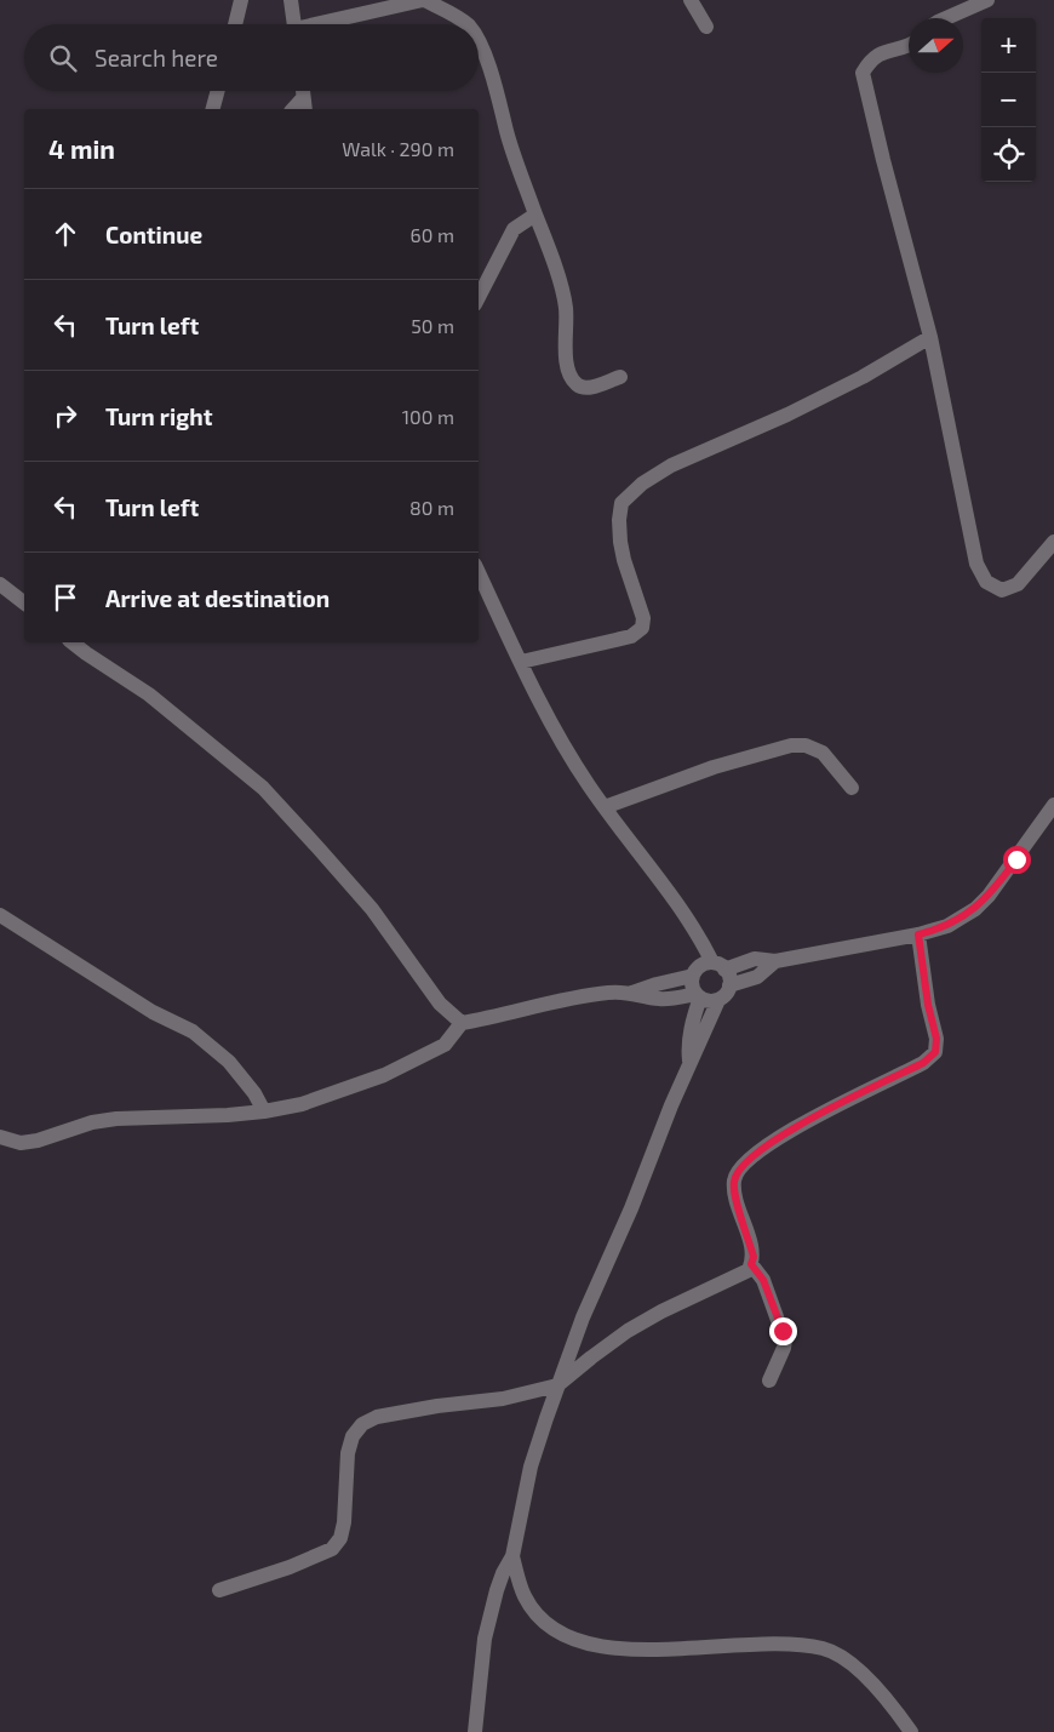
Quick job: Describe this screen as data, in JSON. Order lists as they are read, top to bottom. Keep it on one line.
{"north":"right","page":{"map_buttons":["+","−"],"search":"Search here","heading":["4 min","Walk · 290 m"],"list":[["Continue","60 m"],["Turn left","50 m"],["Turn right","100 m"],["Turn left","80 m"],"Arrive at destination"]}}
